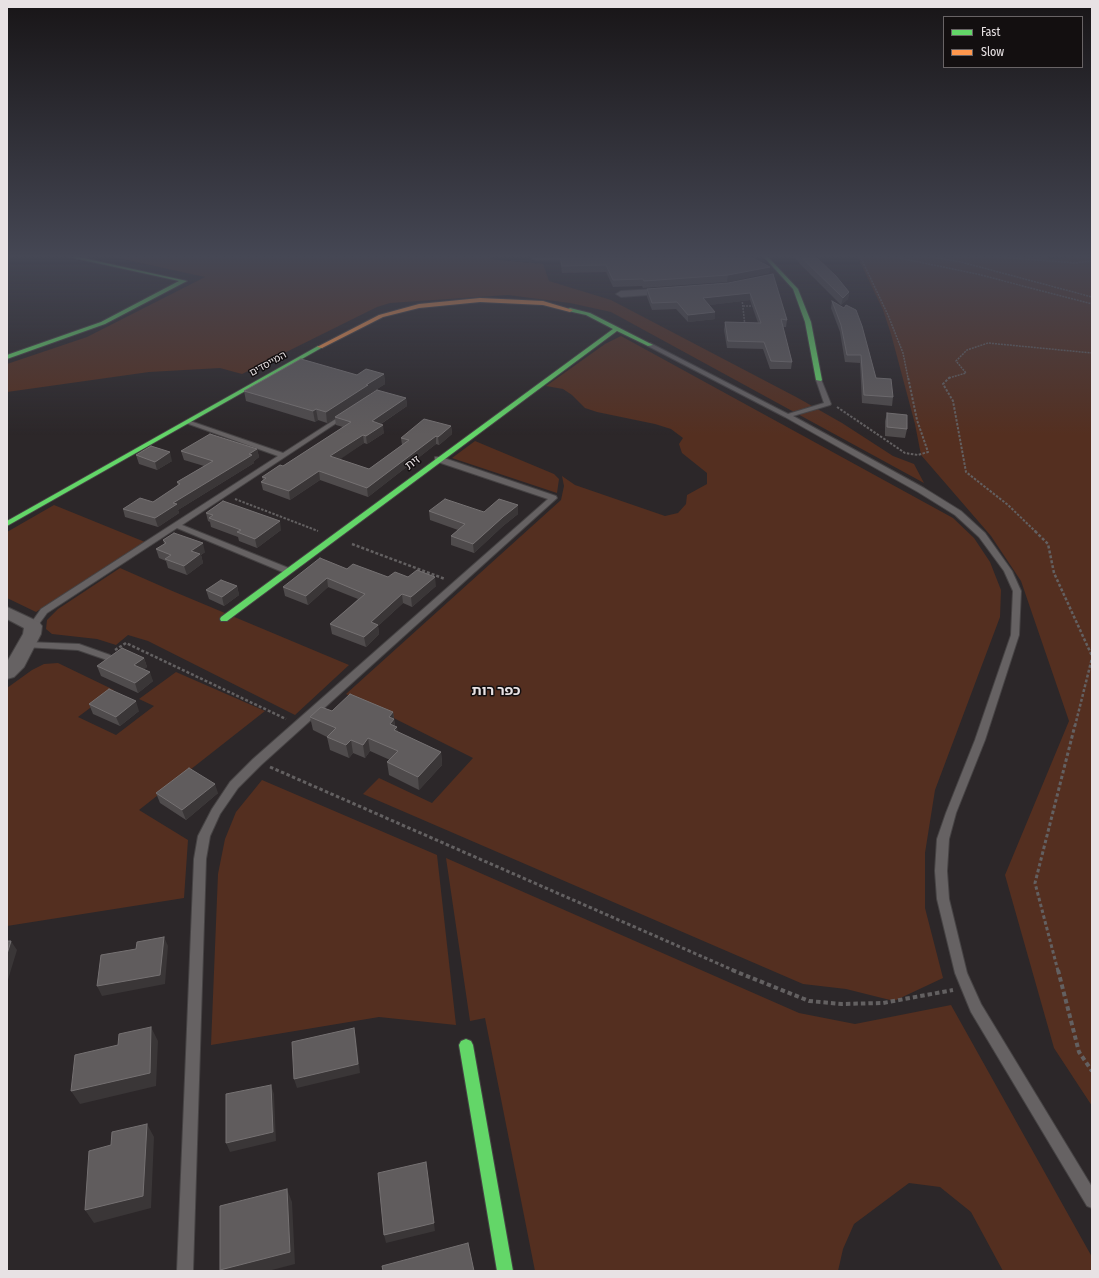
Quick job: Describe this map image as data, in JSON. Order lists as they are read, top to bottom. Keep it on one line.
{"streets":{"street":["המייסדים","זית"]},"crossings":[["המייסדים","זית"]],"districts":["כפר רות"],"legend":["Fast","Slow"]}
